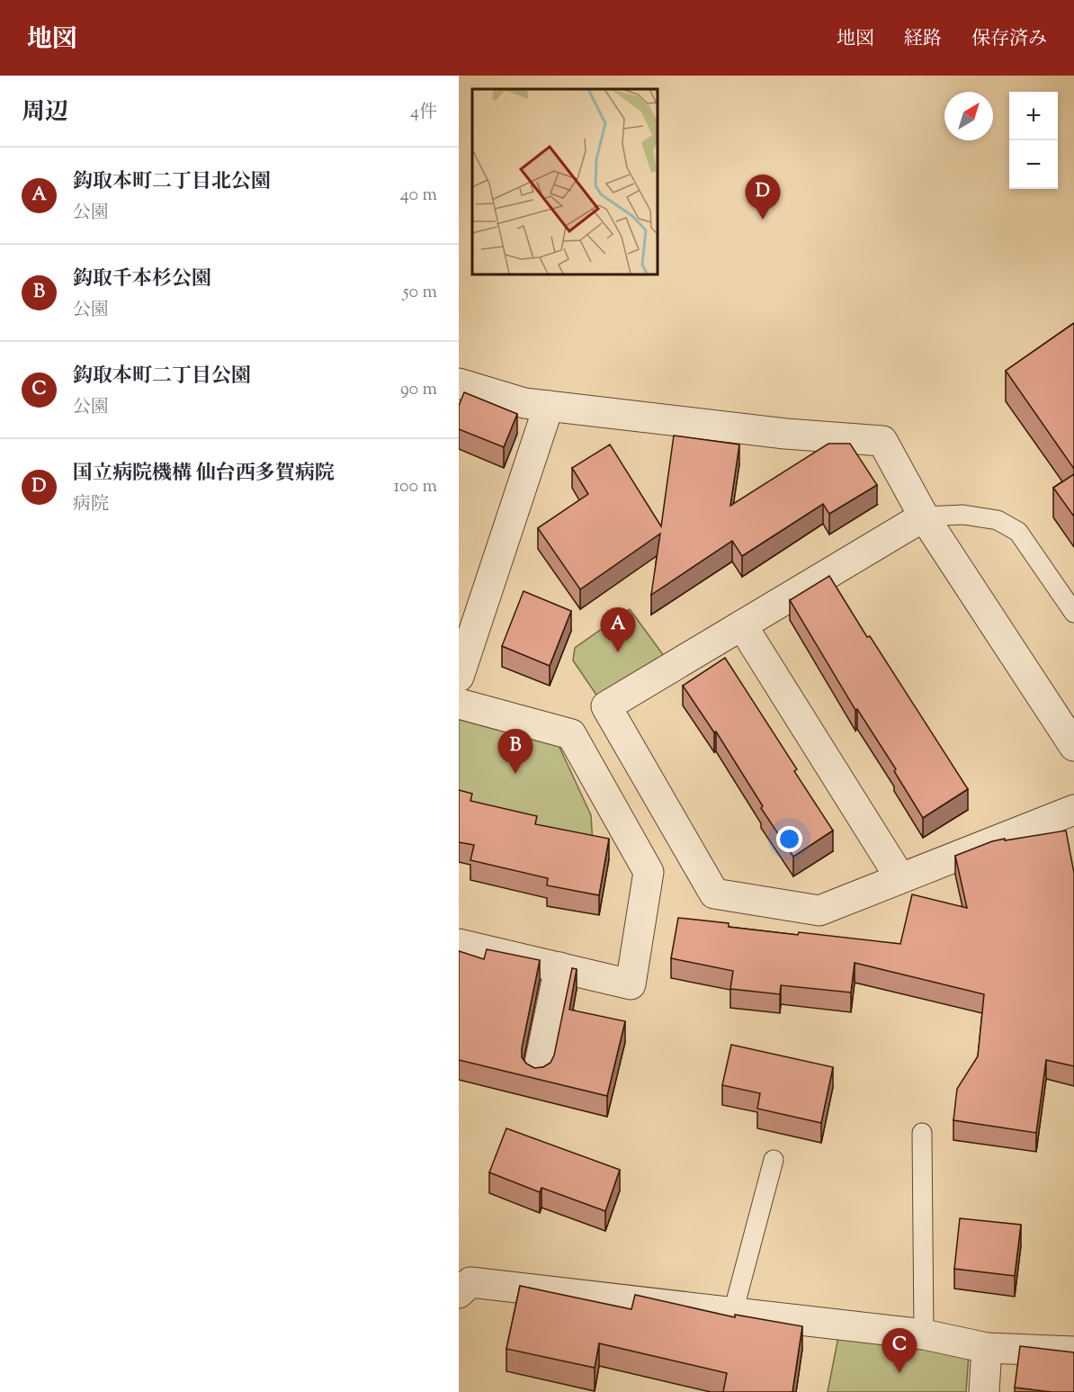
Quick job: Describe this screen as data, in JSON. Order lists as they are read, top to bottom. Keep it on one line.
{"north":"top right","page":{"header":"地図","nav":["地図","経路","保存済み"],"heading":["周辺","4件"],"map_buttons":["+","−"],"list":[{"mark":"A","name":"鈎取本町二丁目北公園","note":"公園","value":"40 m"},{"mark":"B","name":"鈎取千本杉公園","note":"公園","value":"50 m"},{"mark":"C","name":"鈎取本町二丁目公園","note":"公園","value":"90 m"},{"mark":"D","name":"国立病院機構 仙台西多賀病院","note":"病院","value":"100 m"}],"pins":["D","A","B","C"]}}
